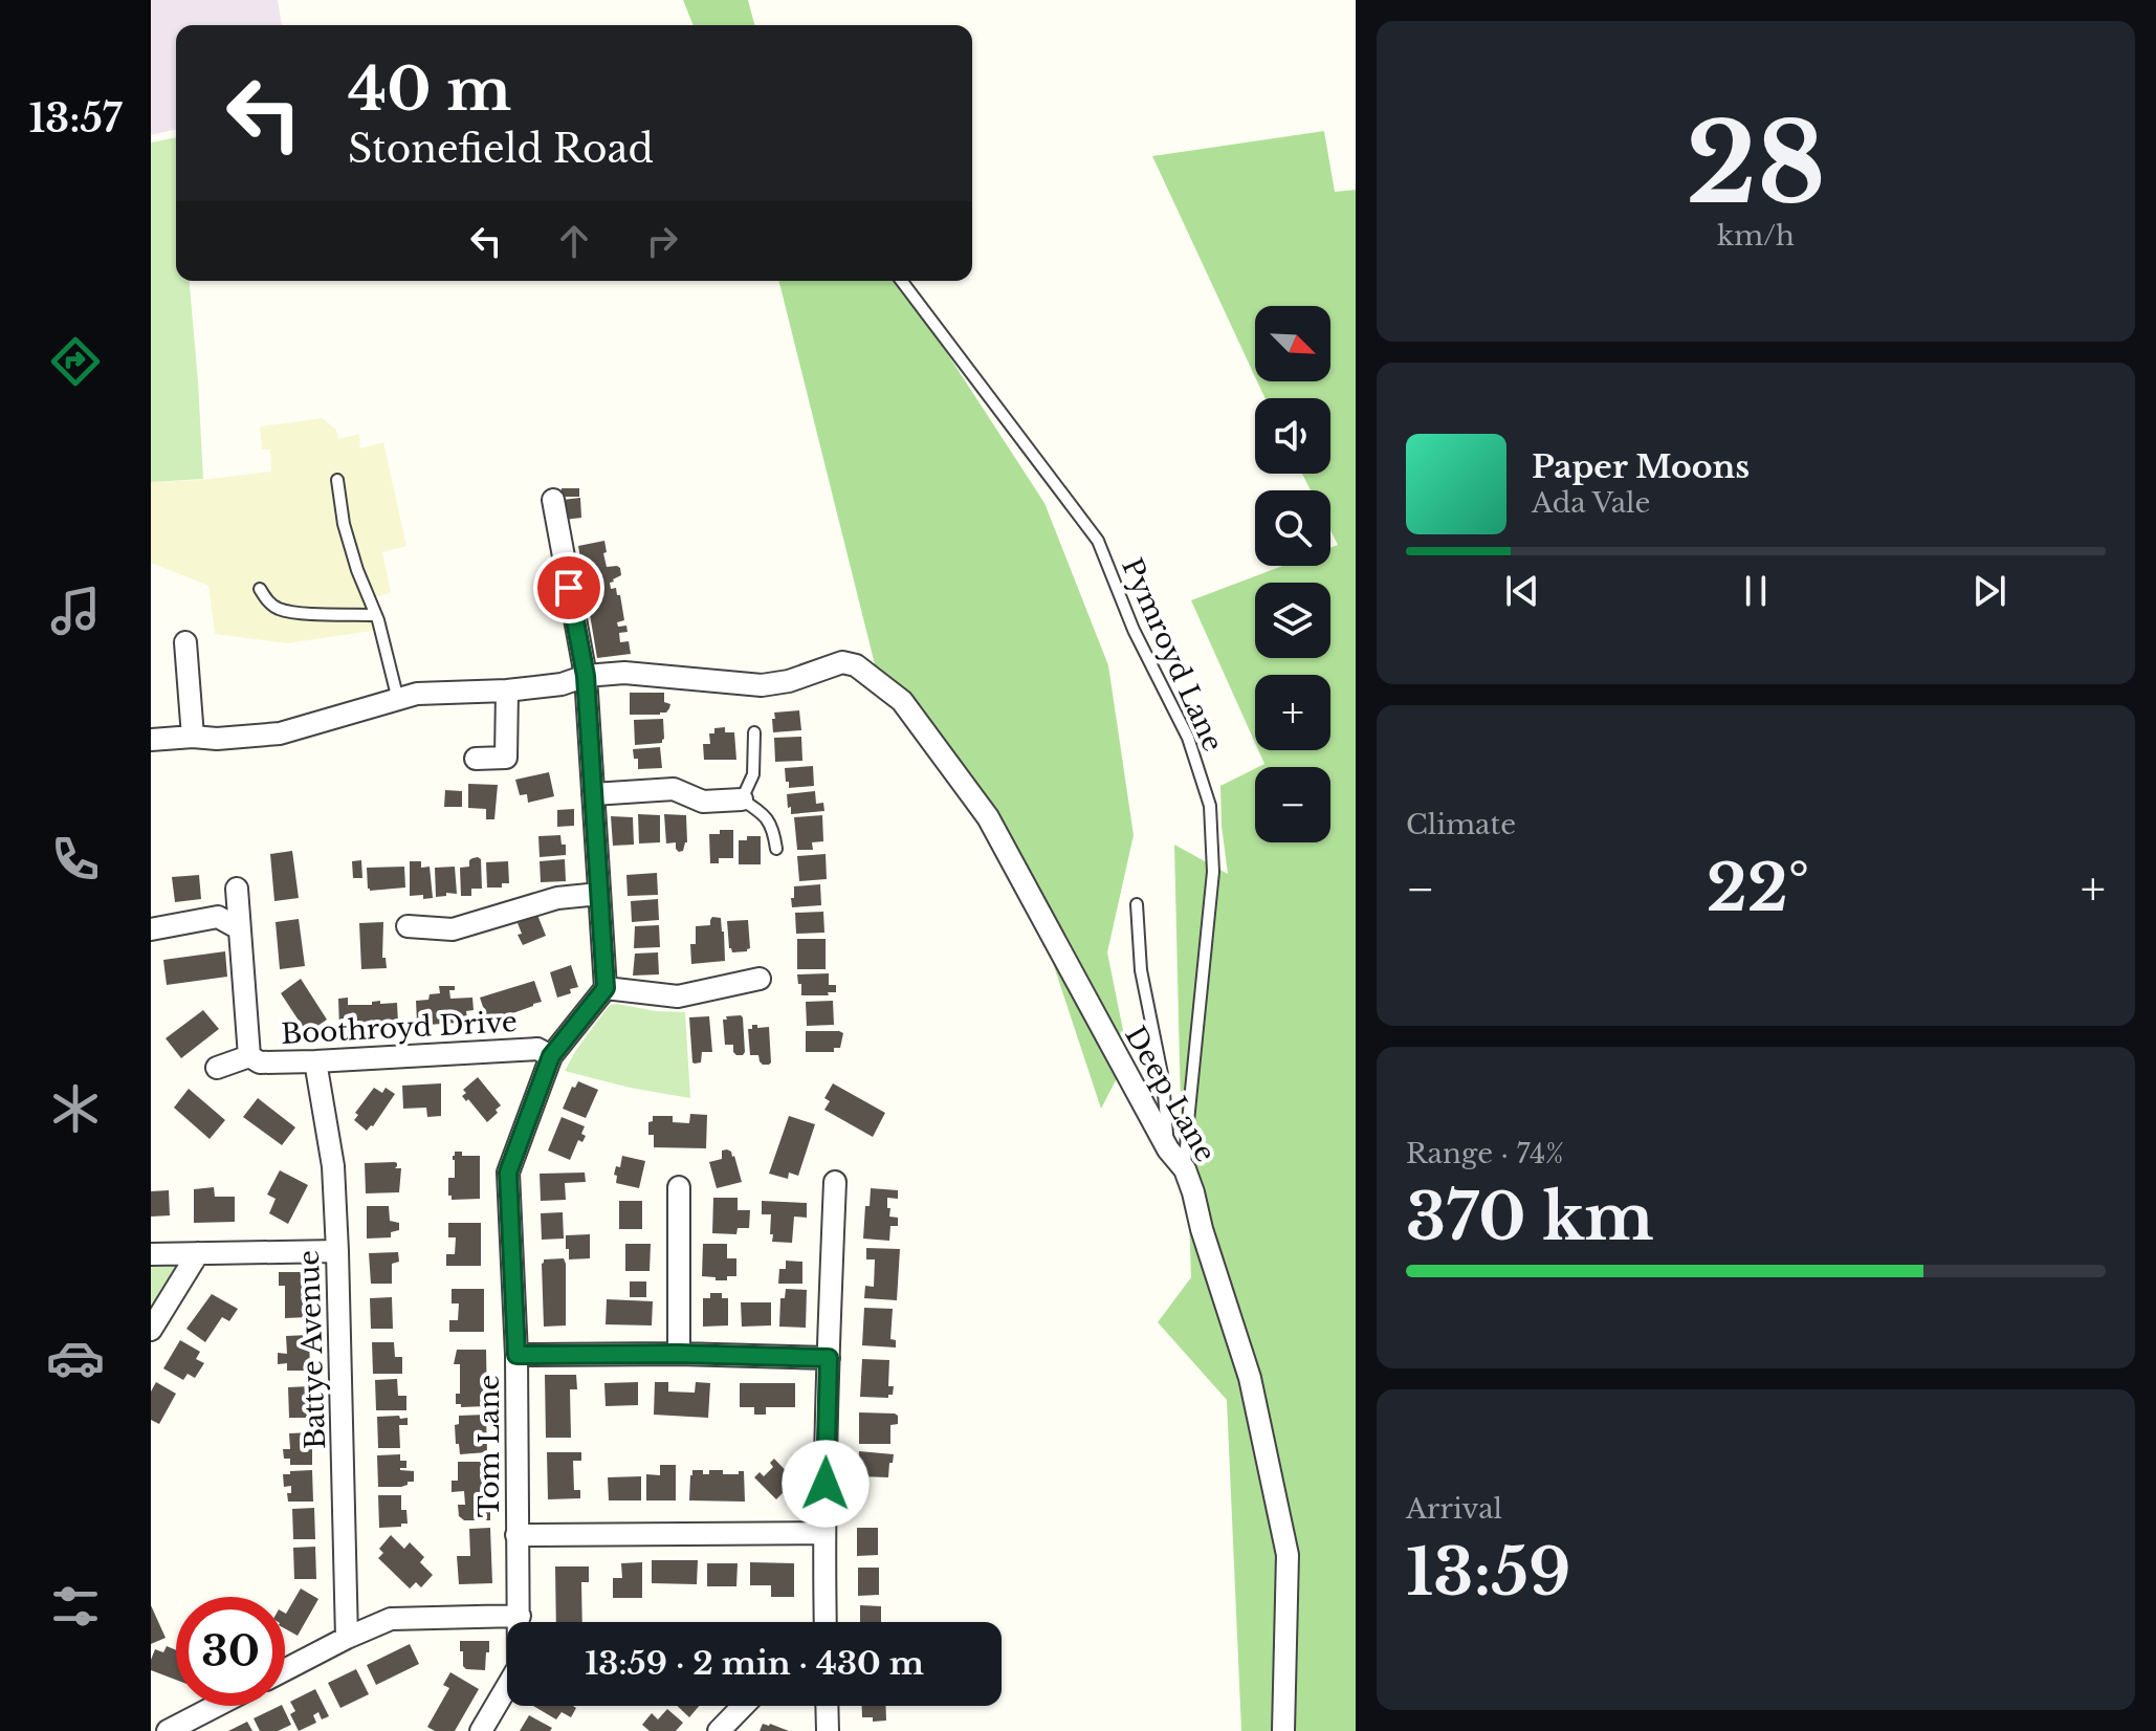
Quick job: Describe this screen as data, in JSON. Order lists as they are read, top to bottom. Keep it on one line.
{"streets":{"street":["Boothroyd Drive","Deep Lane","Battye Avenue","Tom Lane"],"lane":["Pymroyd Lane"]},"crossings":[["Pymroyd Lane","Deep Lane"],["Boothroyd Drive","Battye Avenue"],["Boothroyd Drive","Tom Lane"]],"north":"bottom right","page":{"tabs":"13:57","tile":[["28","km/h"],"Climate",["Range · 74%","370 km"],["Arrival","13:59"]],"turn":["40 m","Stonefield Road"],"map_buttons":["+","−"],"song":["Paper Moons","Ada Vale"],"heat":["−","22°","+"],"limit":"30","trip":"13:59 · 2 min · 430 m"}}
